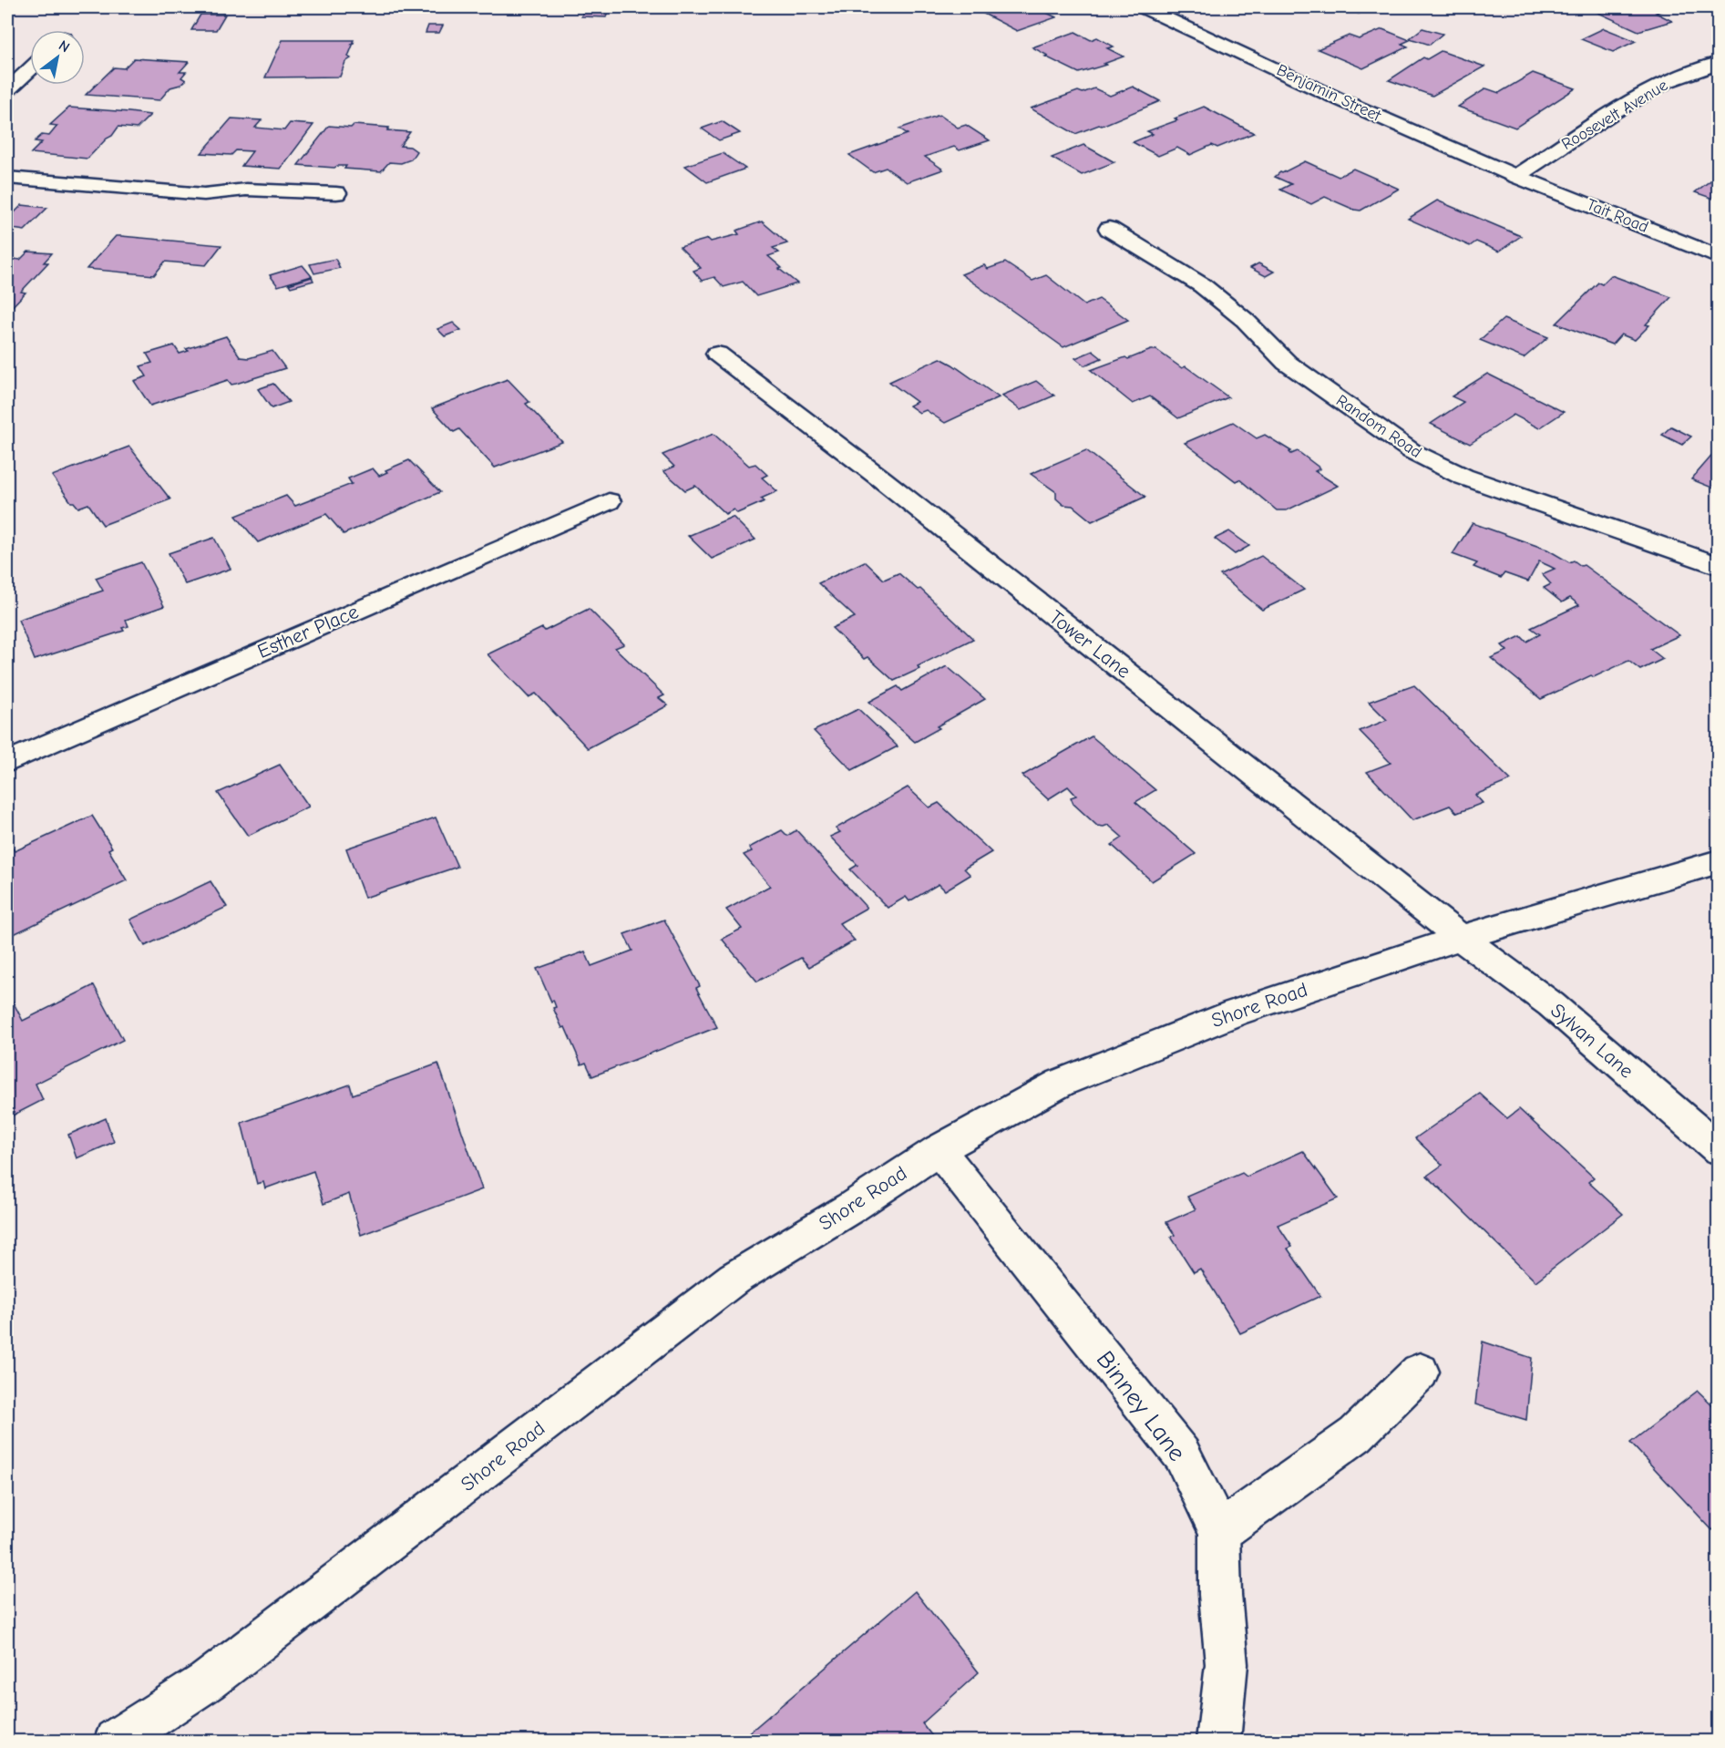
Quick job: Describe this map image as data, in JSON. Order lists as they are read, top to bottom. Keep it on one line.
{"streets":{"street":["Benjamin Street","Roosevelt Avenue","Tait Road","Random Road","Esther Place","Tower Lane","Shore Road","Sylvan Lane","Binney Lane"]},"crossings":[["Benjamin Street","Roosevelt Avenue"],["Benjamin Street","Tait Road"],["Roosevelt Avenue","Tait Road"],["Tower Lane","Shore Road"],["Tower Lane","Sylvan Lane"],["Shore Road","Sylvan Lane"],["Shore Road","Binney Lane"]],"north":"top right"}
